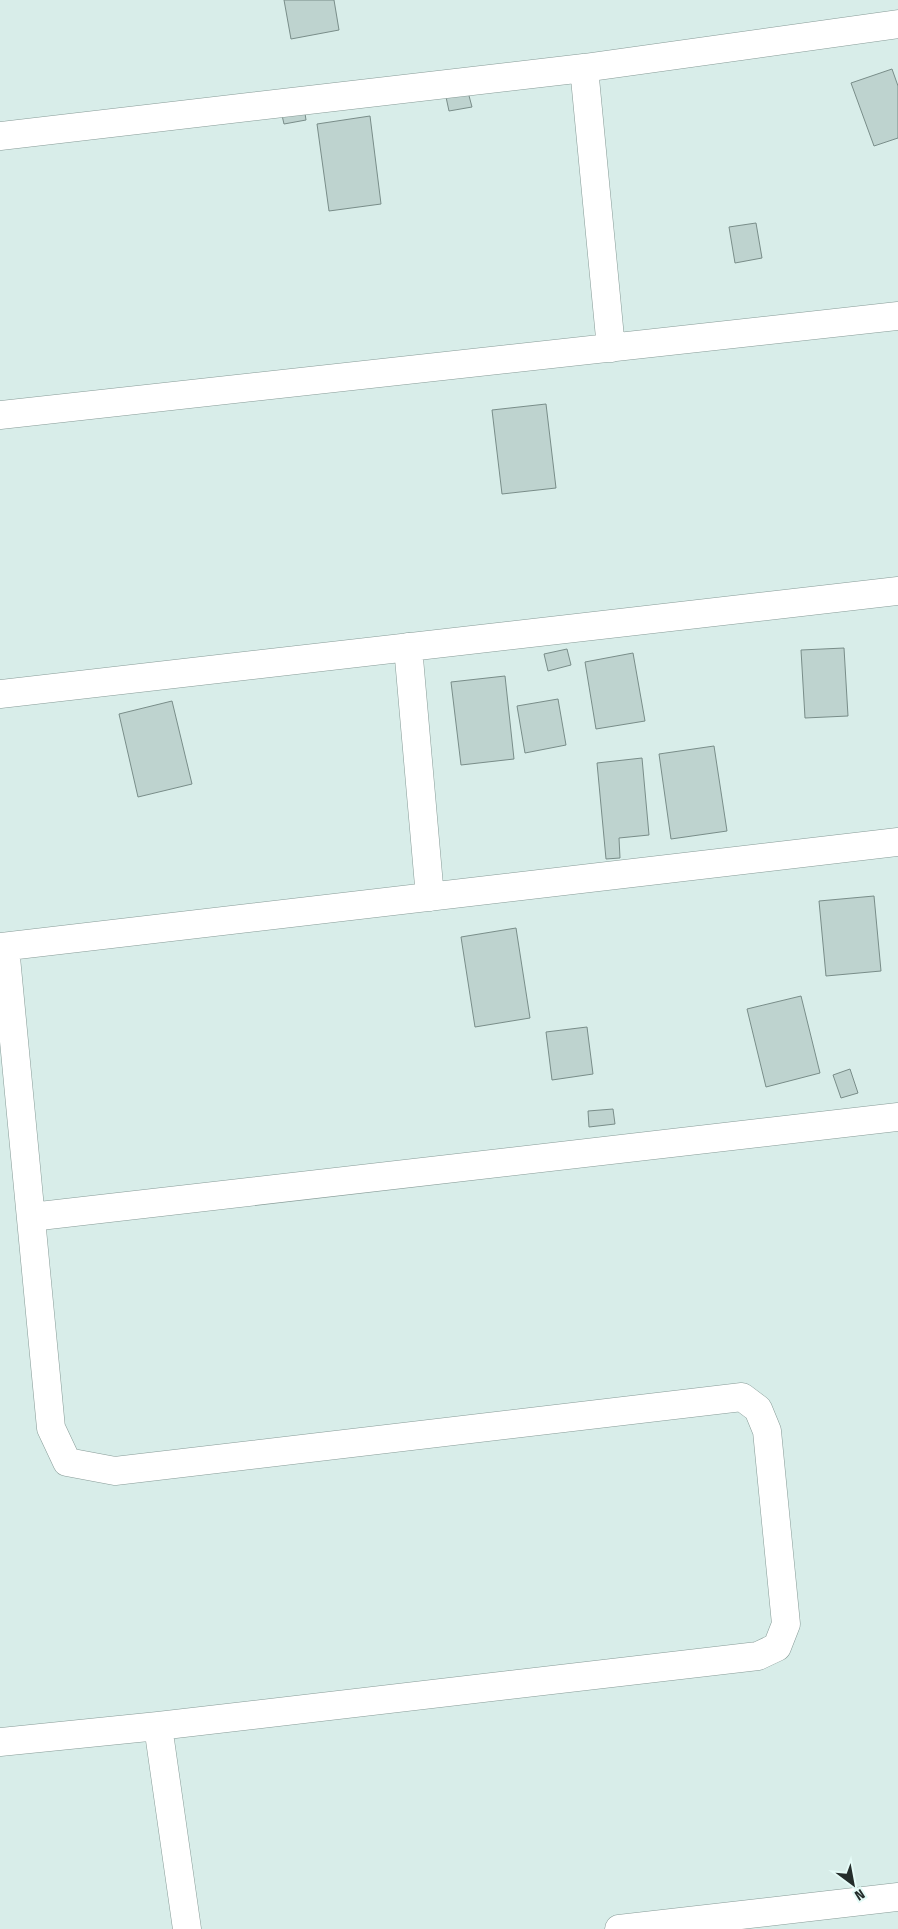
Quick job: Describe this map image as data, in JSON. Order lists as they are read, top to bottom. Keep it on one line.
{"north":"bottom right"}
